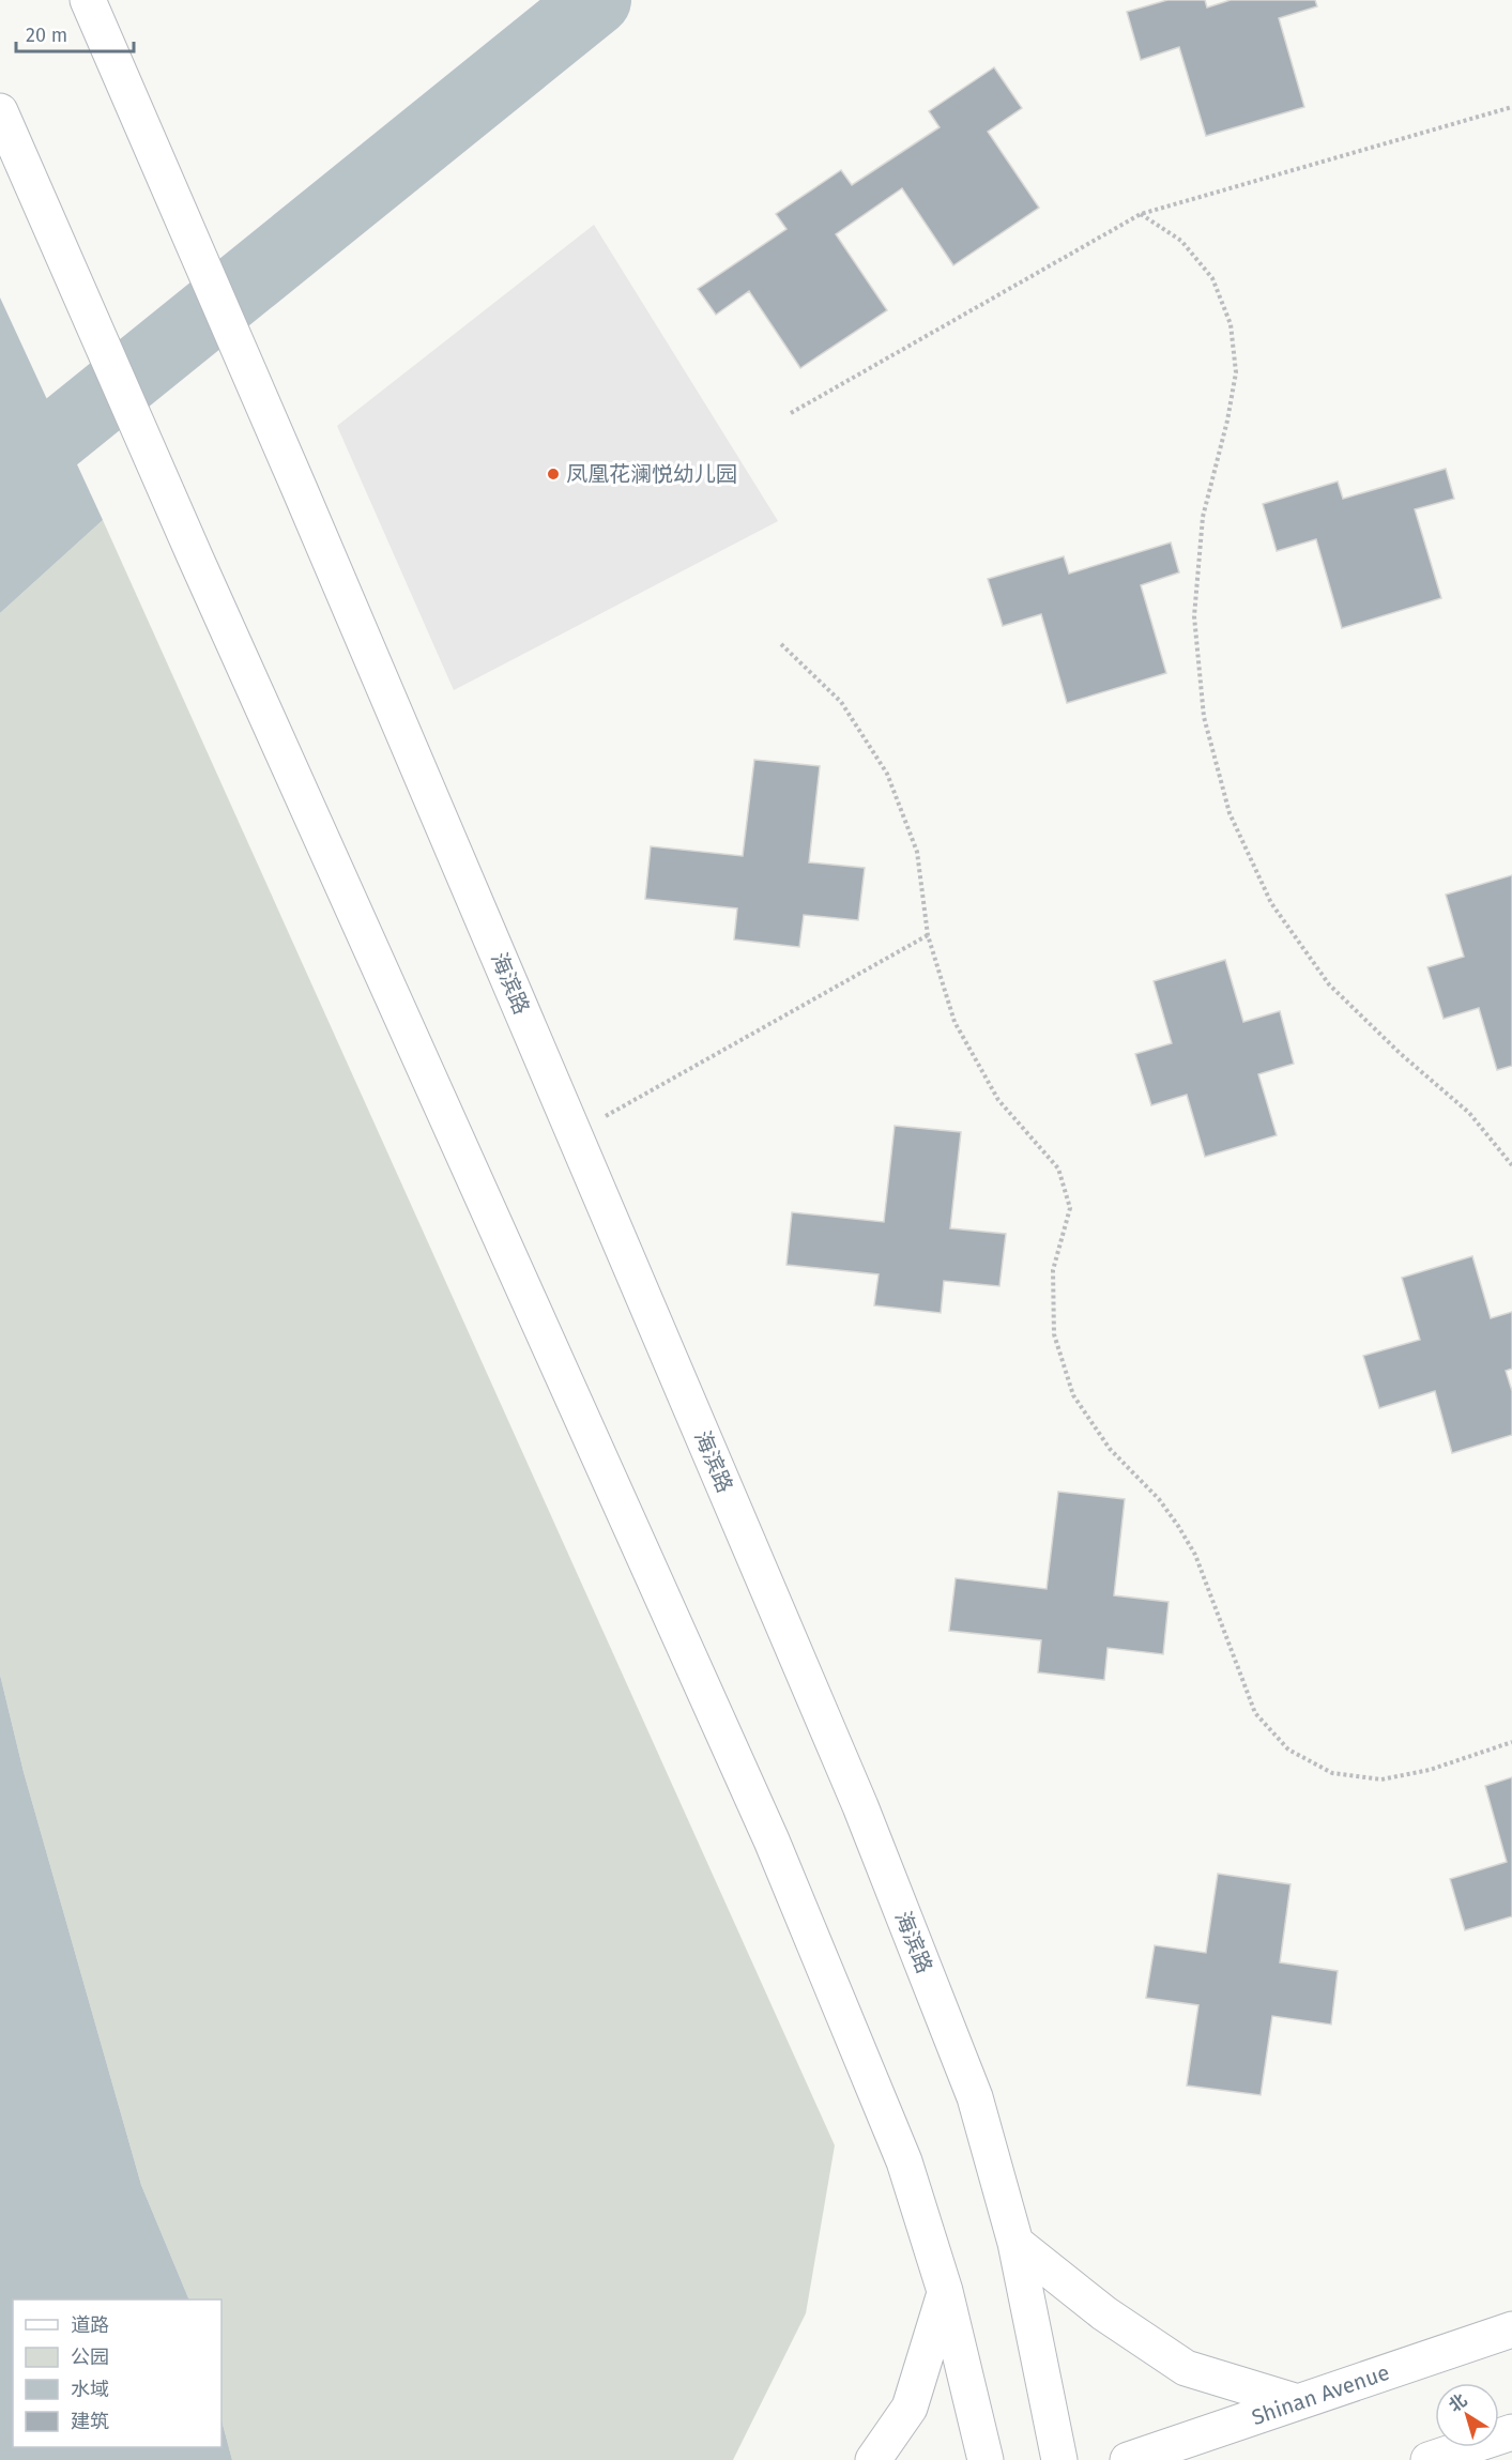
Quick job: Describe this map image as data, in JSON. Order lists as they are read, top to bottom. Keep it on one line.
{"streets":{"street":["海滨路","Shinan Avenue"]},"places":["凤凰花澜悦幼儿园"],"legend":["道路","公园","水域","建筑"],"scale_bar":"20 m","north":"top left"}
